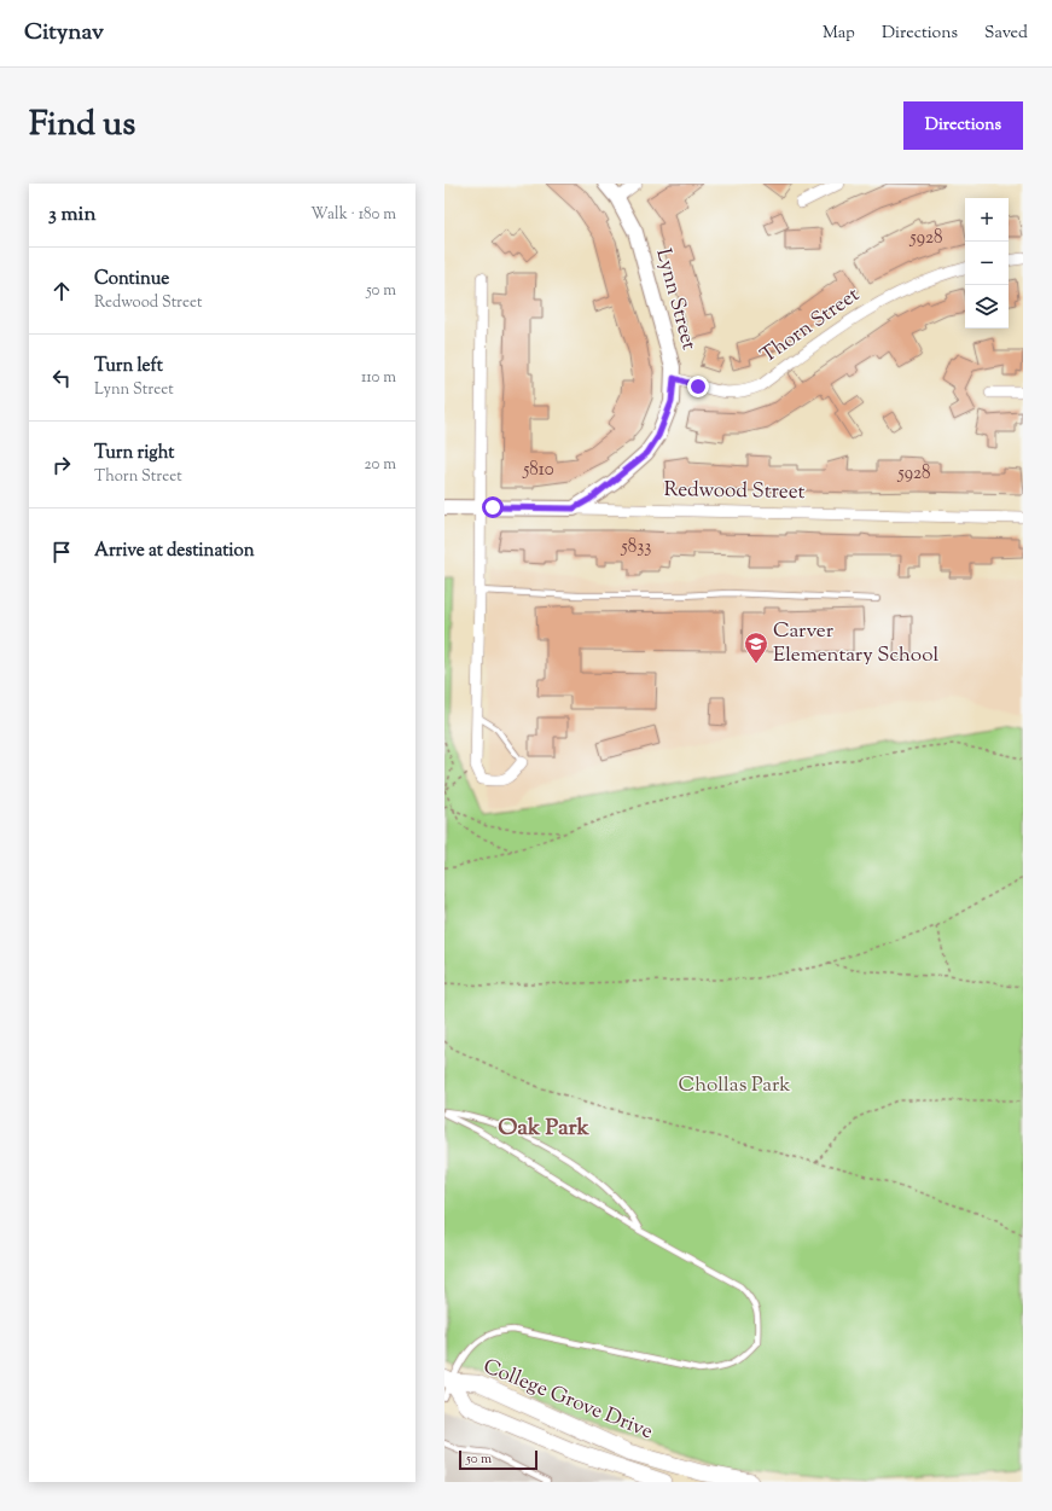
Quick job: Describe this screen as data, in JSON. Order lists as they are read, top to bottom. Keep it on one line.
{"streets":{"main road":["College Grove Drive"],"street":["Lynn Street","Thorn Street","Redwood Street"]},"crossings":[["Lynn Street","Thorn Street"],["Lynn Street","Redwood Street"]],"districts":["Oak Park"],"parks":["Chollas Park"],"places":{"school or university":["Carver Elementary School"]},"house_numbers":["5928","5810","5928","5833"],"scale_bar":"50 m","page":{"header":"Citynav","nav":["Map","Directions","Saved"],"title":"Find us","buttons":"Directions","heading":["3 min","Walk · 180 m"],"map_buttons":["+","−"],"list":[["Continue","Redwood Street","50 m"],["Turn left","Lynn Street","110 m"],["Turn right","Thorn Street","20 m"],"Arrive at destination"],"scale":"50 m"}}
